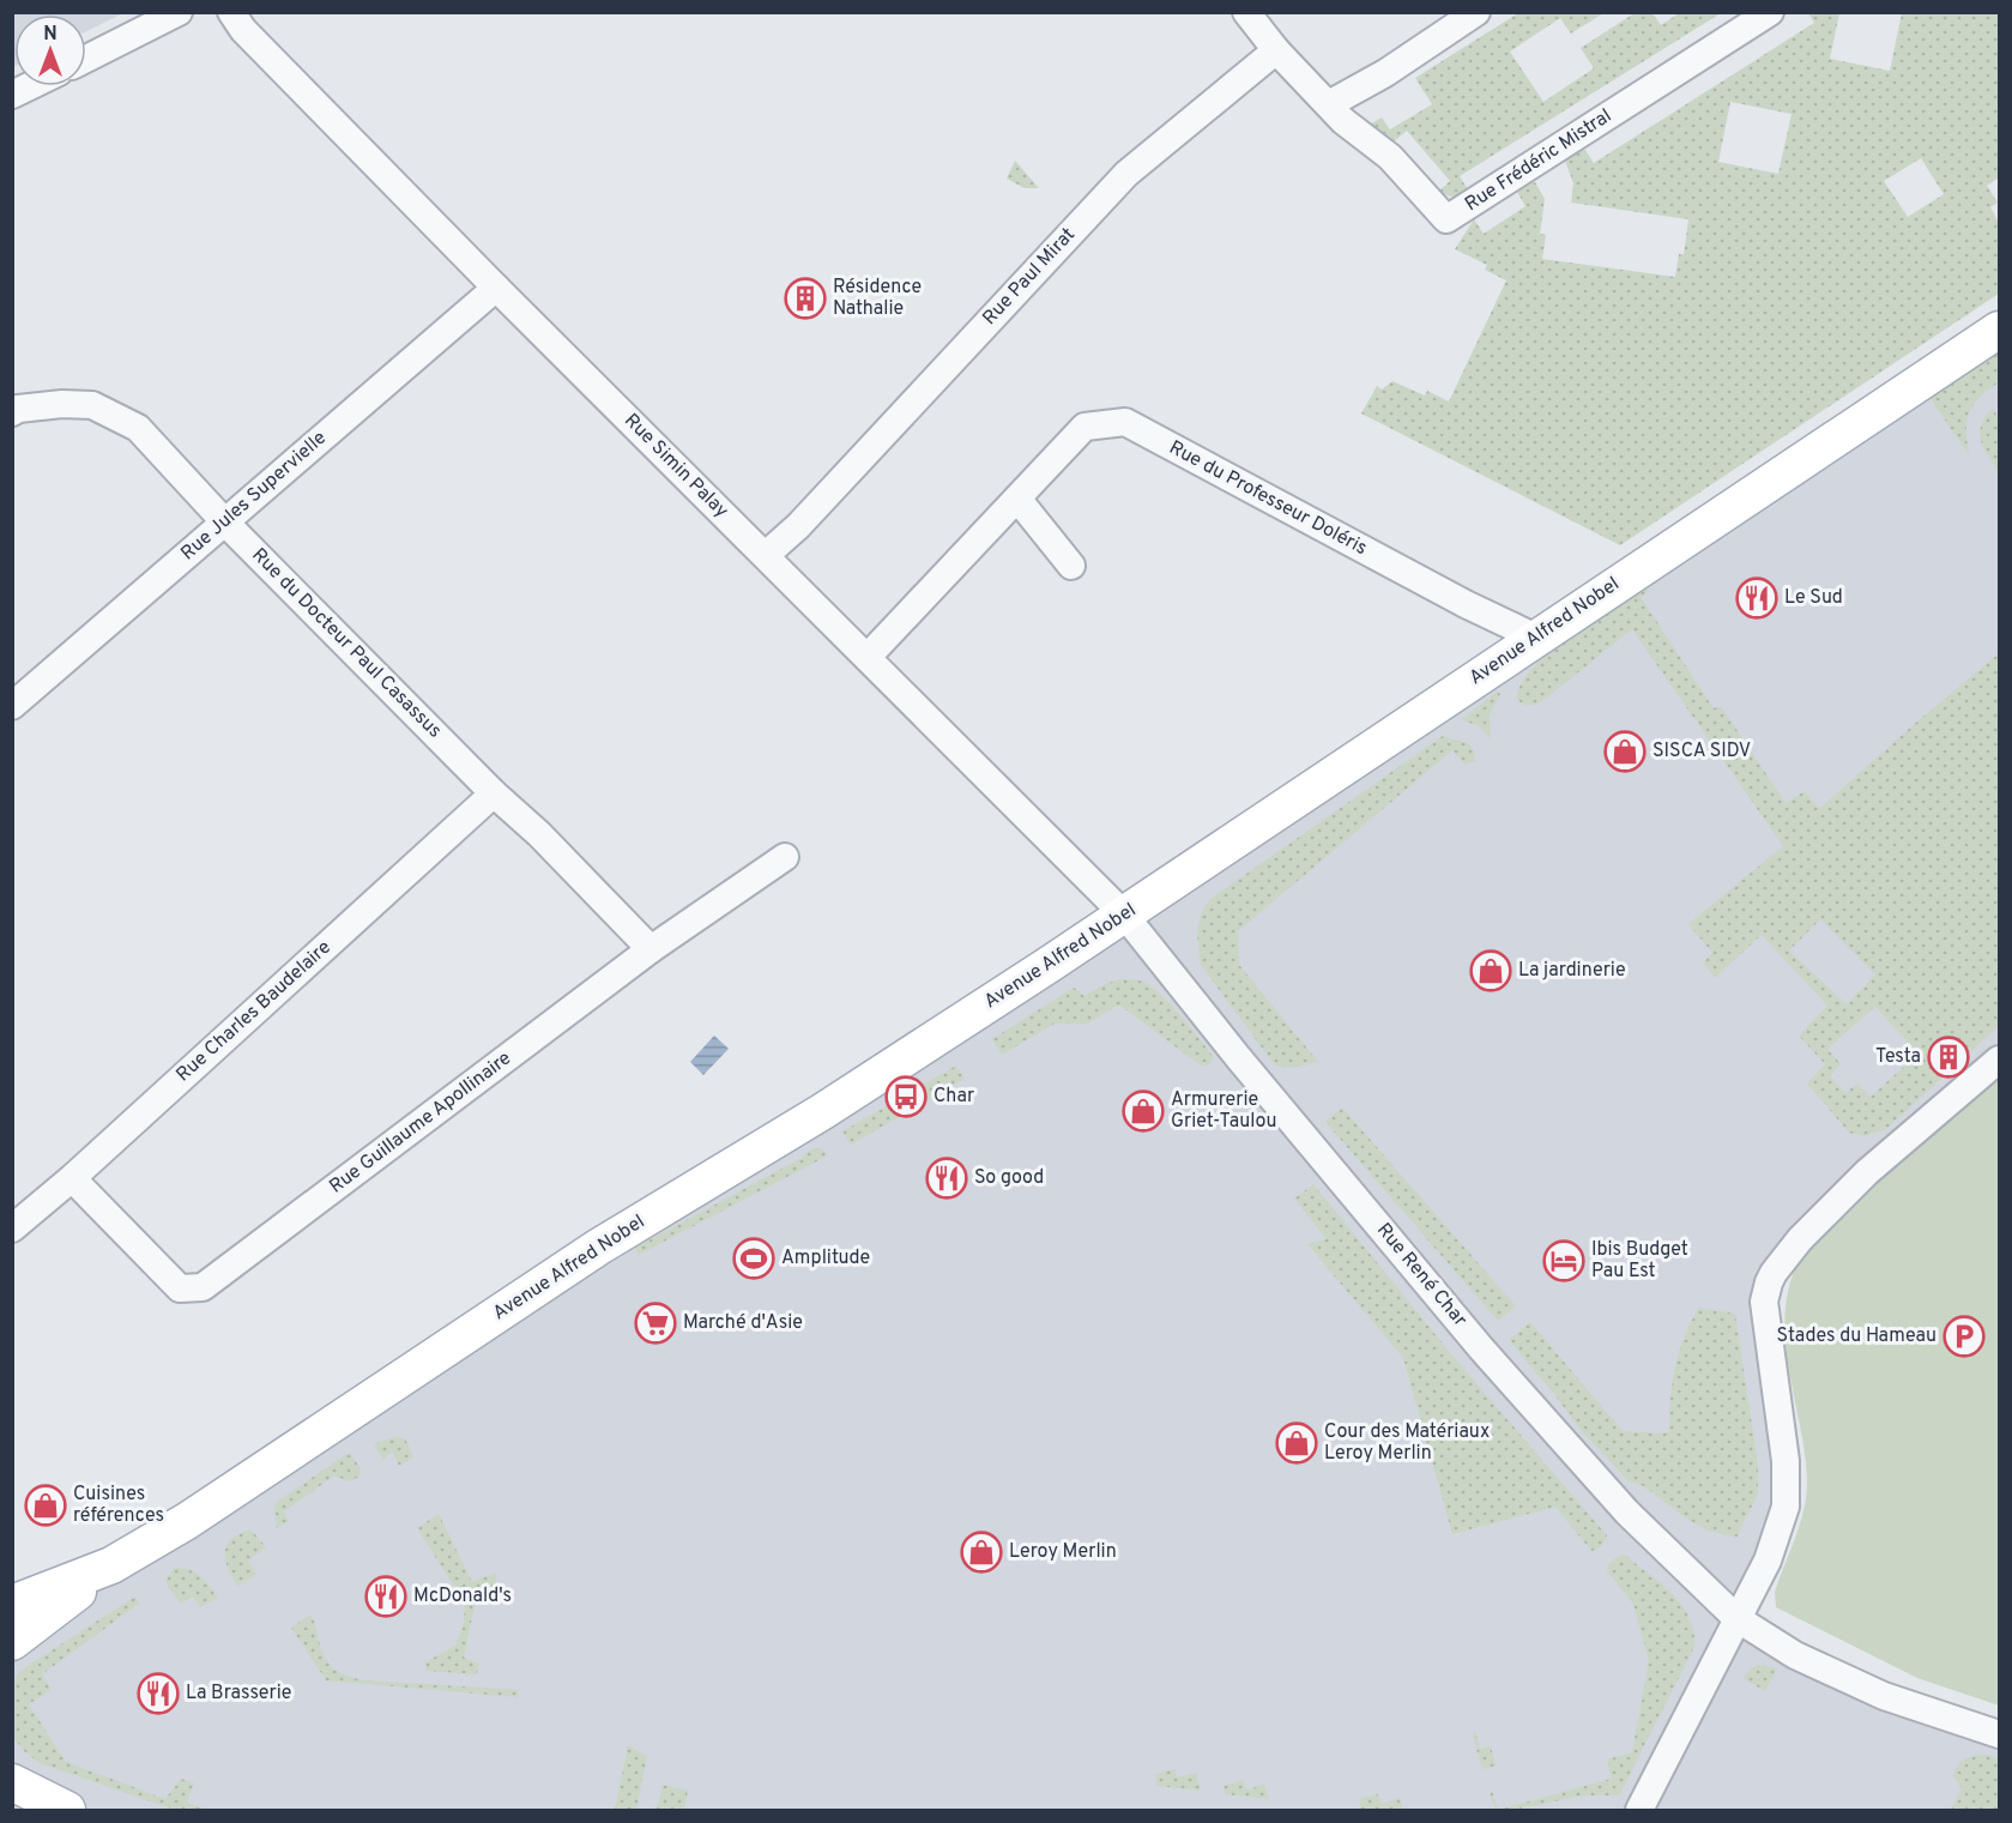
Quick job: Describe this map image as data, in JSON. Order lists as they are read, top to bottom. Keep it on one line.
{"streets":{"main road":["Avenue Alfred Nobel"],"street":["Rue Frédéric Mistral","Rue Paul Mirat","Rue Simin Palay","Rue Jules Supervielle","Rue du Professeur Doléris","Rue du Docteur Paul Casassus","Rue Charles Baudelaire","Rue Guillaume Apollinaire","Rue René Char"]},"crossings":[["Rue Frédéric Mistral","Rue Paul Mirat"],["Rue Paul Mirat","Rue Simin Palay"],["Rue Simin Palay","Rue Jules Supervielle"],["Rue Simin Palay","Rue du Professeur Doléris"],["Rue Simin Palay","Avenue Alfred Nobel"],["Rue Simin Palay","Rue René Char"],["Rue Jules Supervielle","Rue du Docteur Paul Casassus"],["Rue du Professeur Doléris","Avenue Alfred Nobel"],["Avenue Alfred Nobel","Rue René Char"],["Rue du Docteur Paul Casassus","Rue Charles Baudelaire"],["Rue du Docteur Paul Casassus","Rue Guillaume Apollinaire"],["Rue Charles Baudelaire","Rue Guillaume Apollinaire"]],"places":{"building":["Résidence Nathalie","Testa"],"restaurant":["Le Sud","So good","McDonald's","La Brasserie"],"shop":["SISCA SIDV","La jardinerie","Armurerie Griet-Taulou","Cour des Matériaux Leroy Merlin","Cuisines références","Leroy Merlin"],"bus stop":["Char"],"sports":["Amplitude"],"hotel":["Ibis Budget Pau Est"],"supermarket":["Marché d'Asie"],"parking":["Stades du Hameau"]},"north":"top"}
